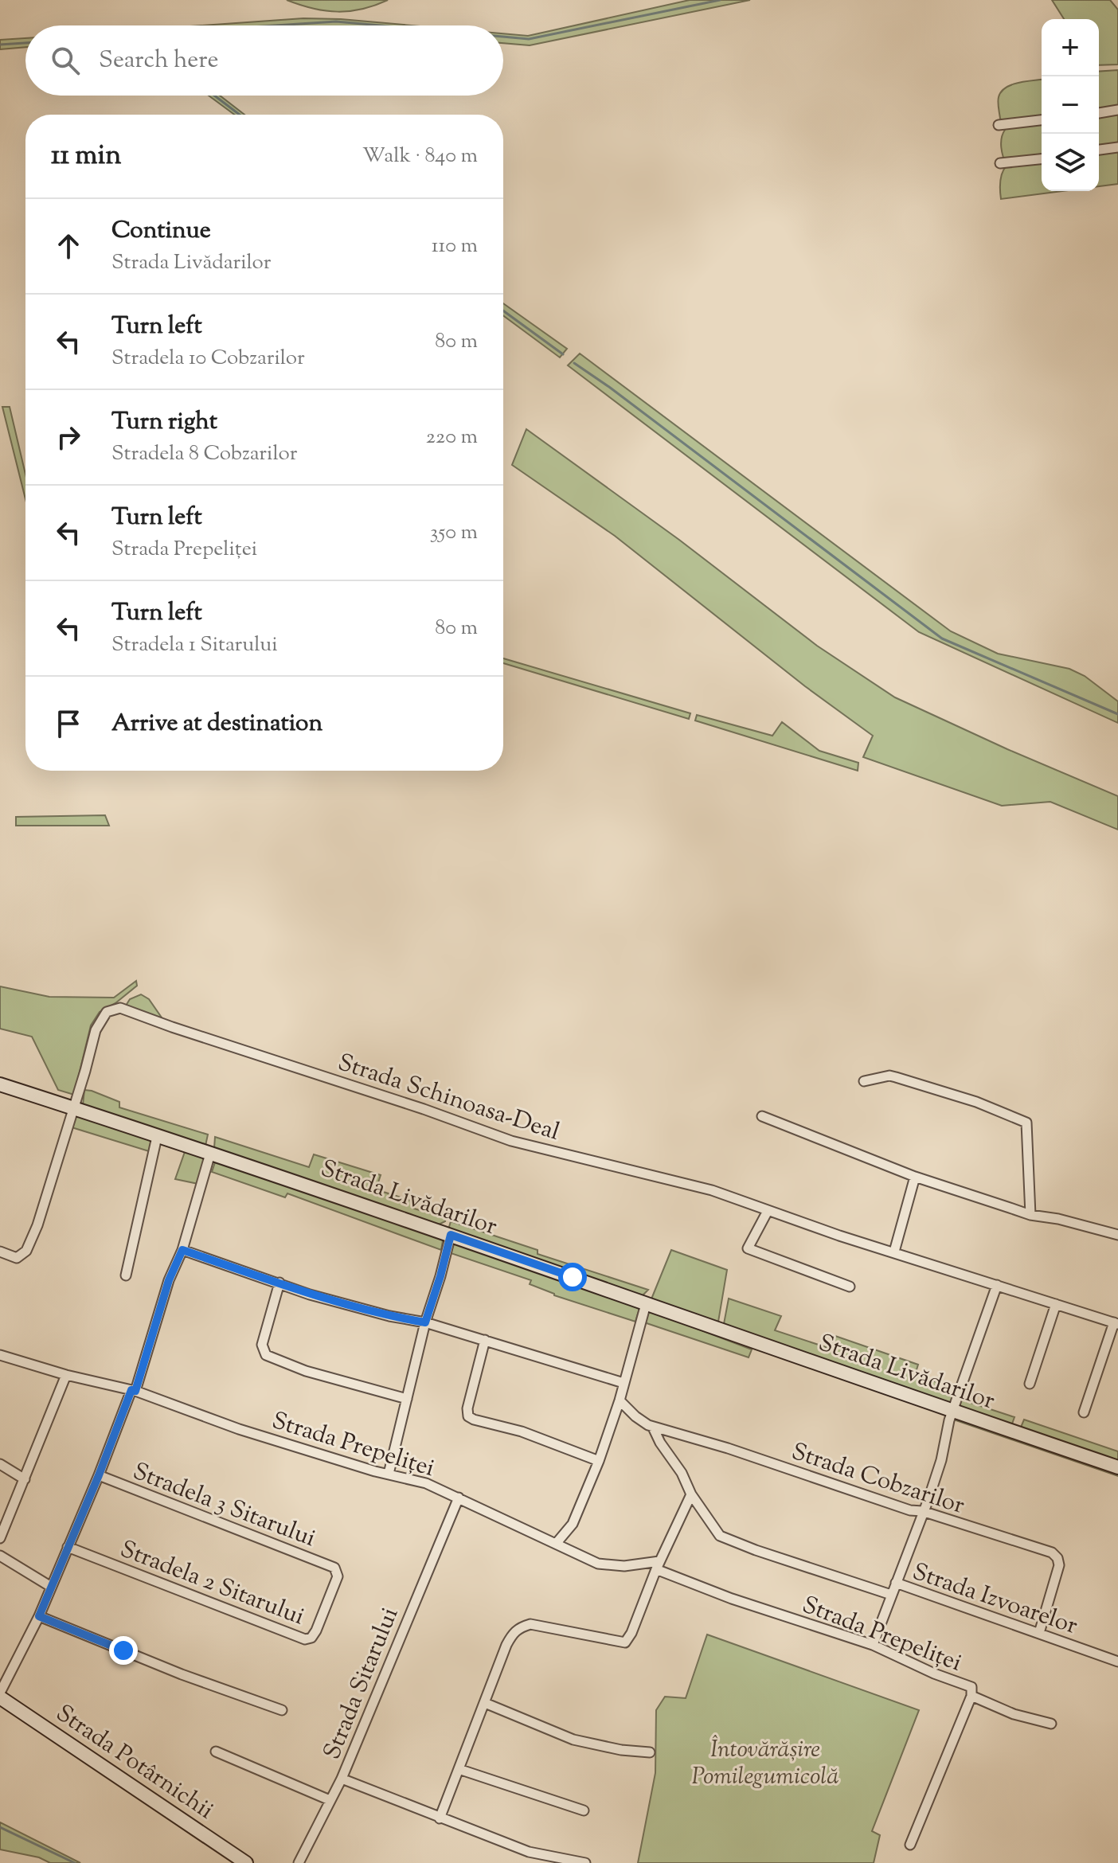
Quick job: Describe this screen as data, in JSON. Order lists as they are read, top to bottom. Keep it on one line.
{"streets":{"street":["Strada Schinoasa-Deal","Strada Livădarilor","Strada Prepeliței","Strada Cobzarilor","Stradela 3 Sitarului","Stradela 2 Sitarului","Strada Izvoarelor","Strada Sitarului","Strada Potârnichii"]},"crossings":[["Strada Schinoasa-Deal","Strada Livădarilor"],["Strada Prepeliței","Strada Sitarului"],["Strada Cobzarilor","Strada Izvoarelor"],["Stradela 3 Sitarului","Stradela 2 Sitarului"]],"parks":["Întovărășire Pomilegumicolă"],"page":{"map_buttons":["+","−"],"search":"Search here","heading":["11 min","Walk · 840 m"],"list":[["Continue","Strada Livădarilor","110 m"],["Turn left","Stradela 10 Cobzarilor","80 m"],["Turn right","Stradela 8 Cobzarilor","220 m"],["Turn left","Strada Prepeliței","350 m"],["Turn left","Stradela 1 Sitarului","80 m"],"Arrive at destination"]}}
